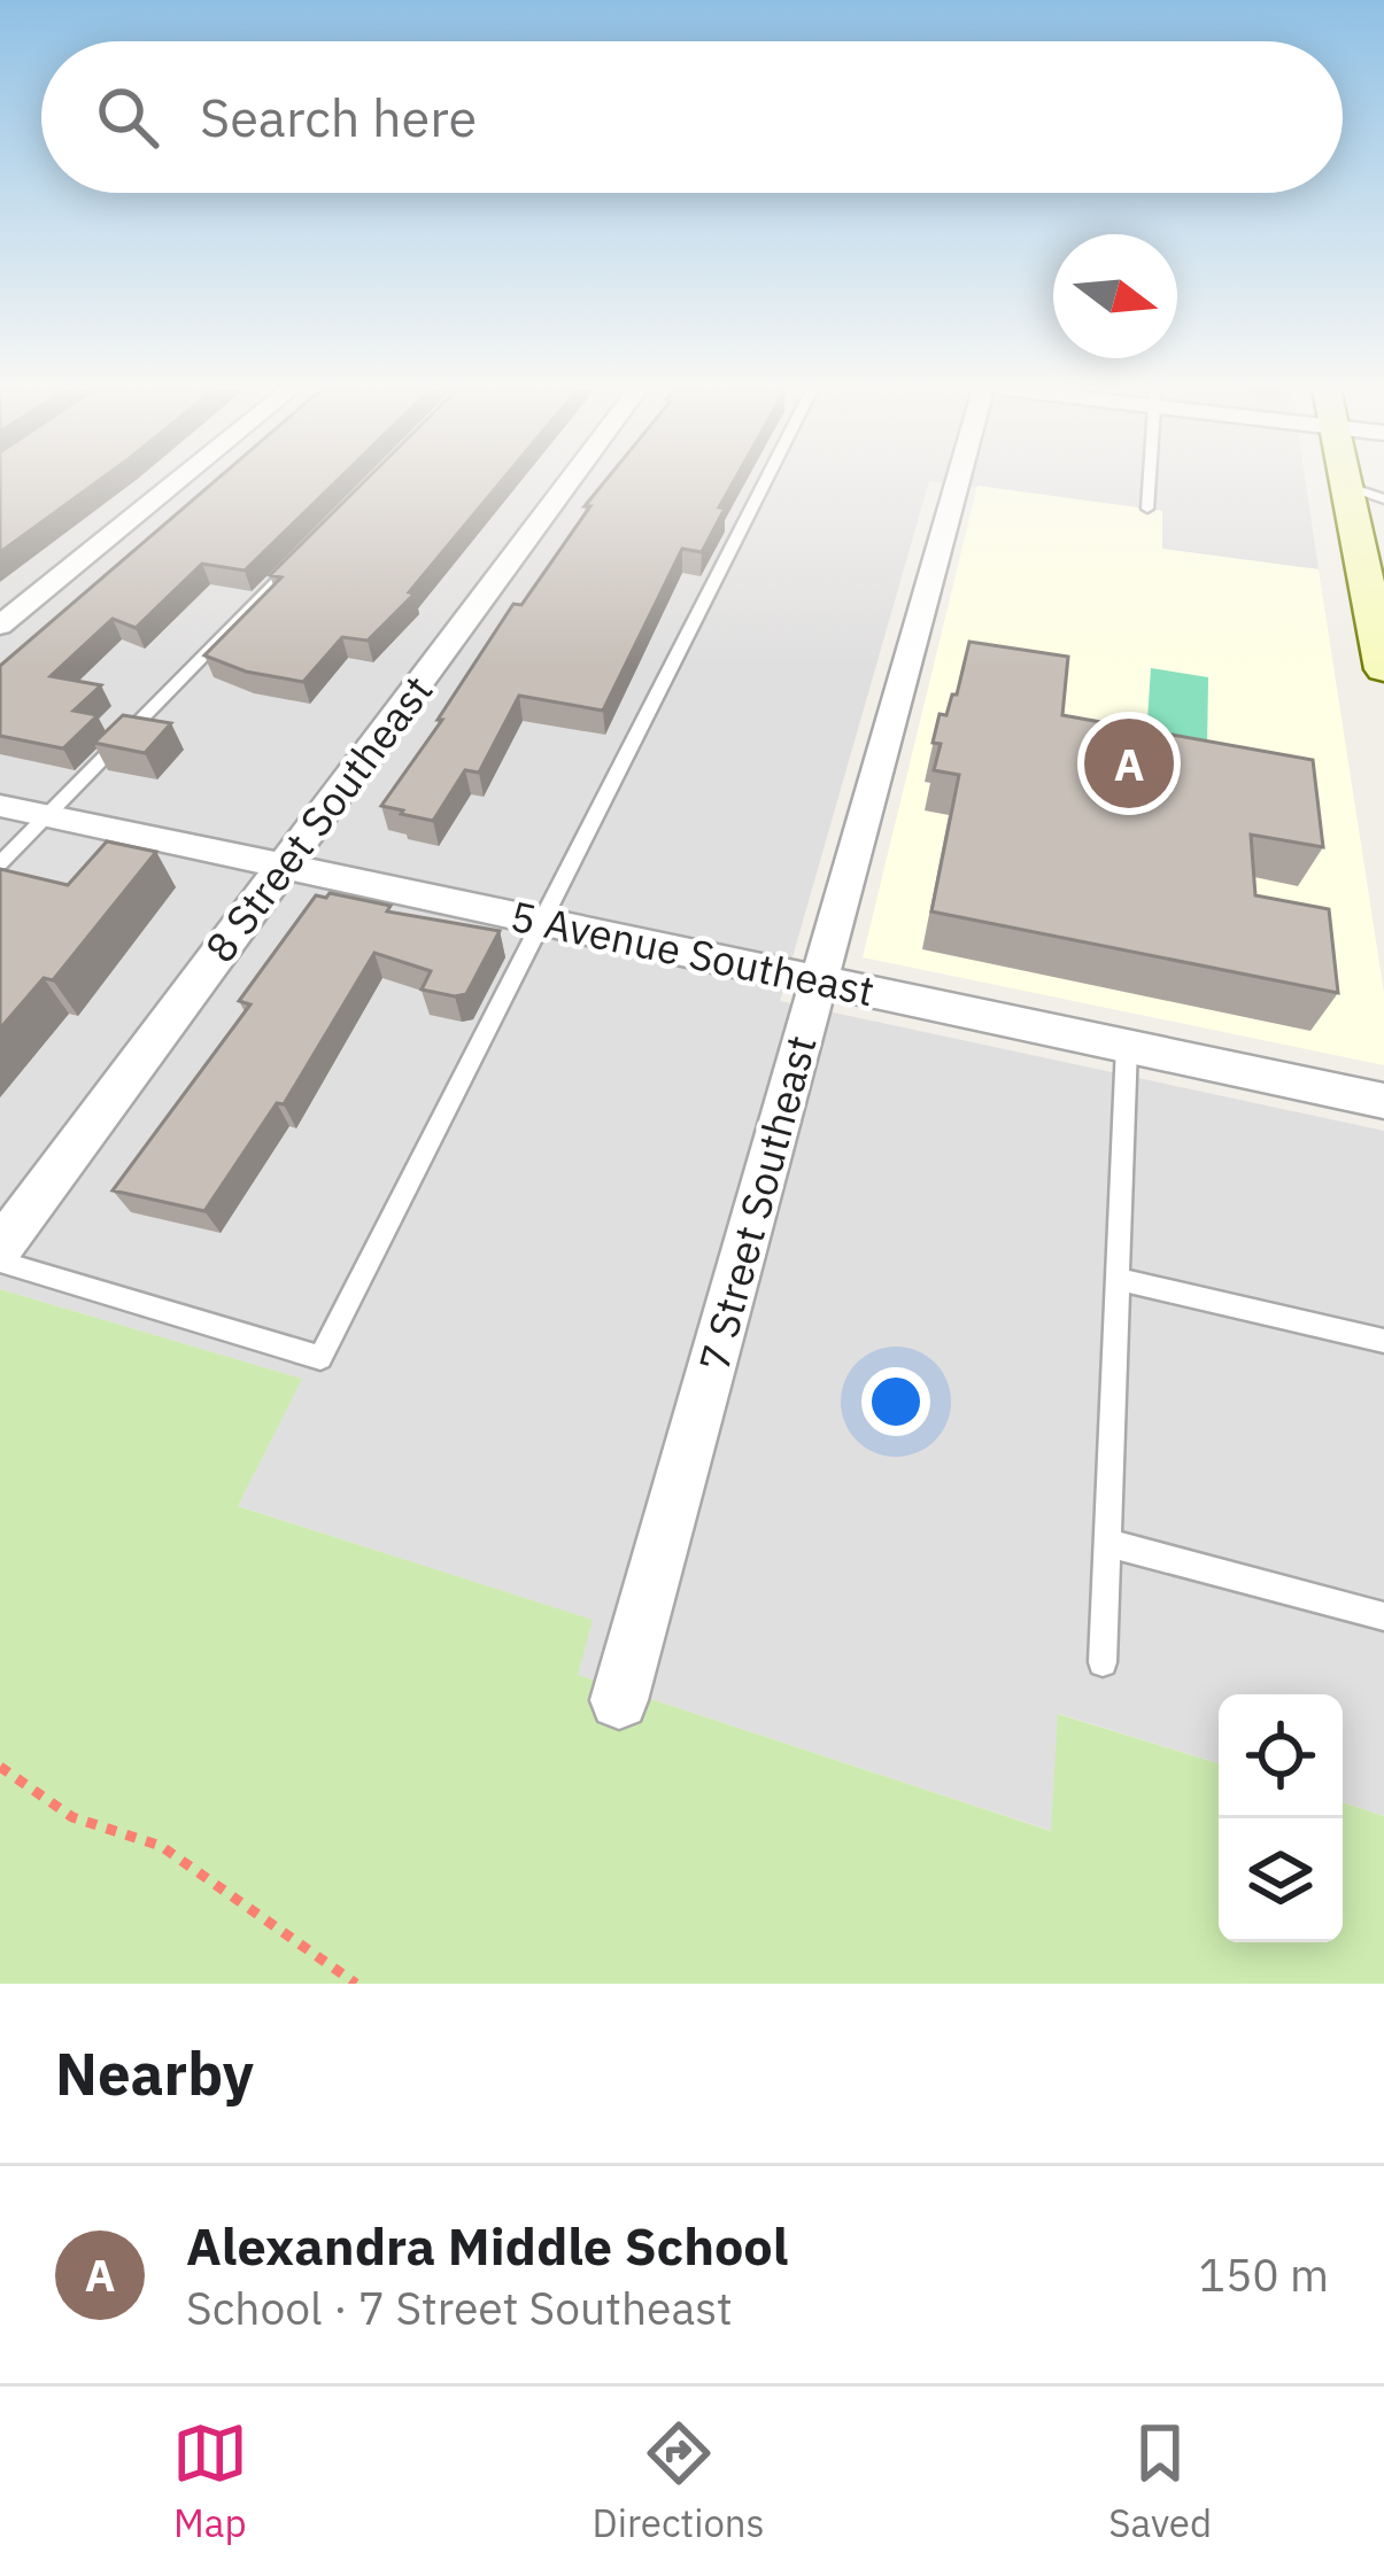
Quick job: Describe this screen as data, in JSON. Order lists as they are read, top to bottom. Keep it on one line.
{"streets":{"street":["8 Street Southeast","5 Avenue Southeast","7 Street Southeast"]},"crossings":[["8 Street Southeast","5 Avenue Southeast"],["5 Avenue Southeast","7 Street Southeast"]],"north":"right","page":{"search":"Search here","pins":"A","heading":"Nearby","list":[{"mark":"A","name":"Alexandra Middle School","note":"School · 7 Street Southeast","value":"150 m"}],"nav":["Map","Directions","Saved"]}}
